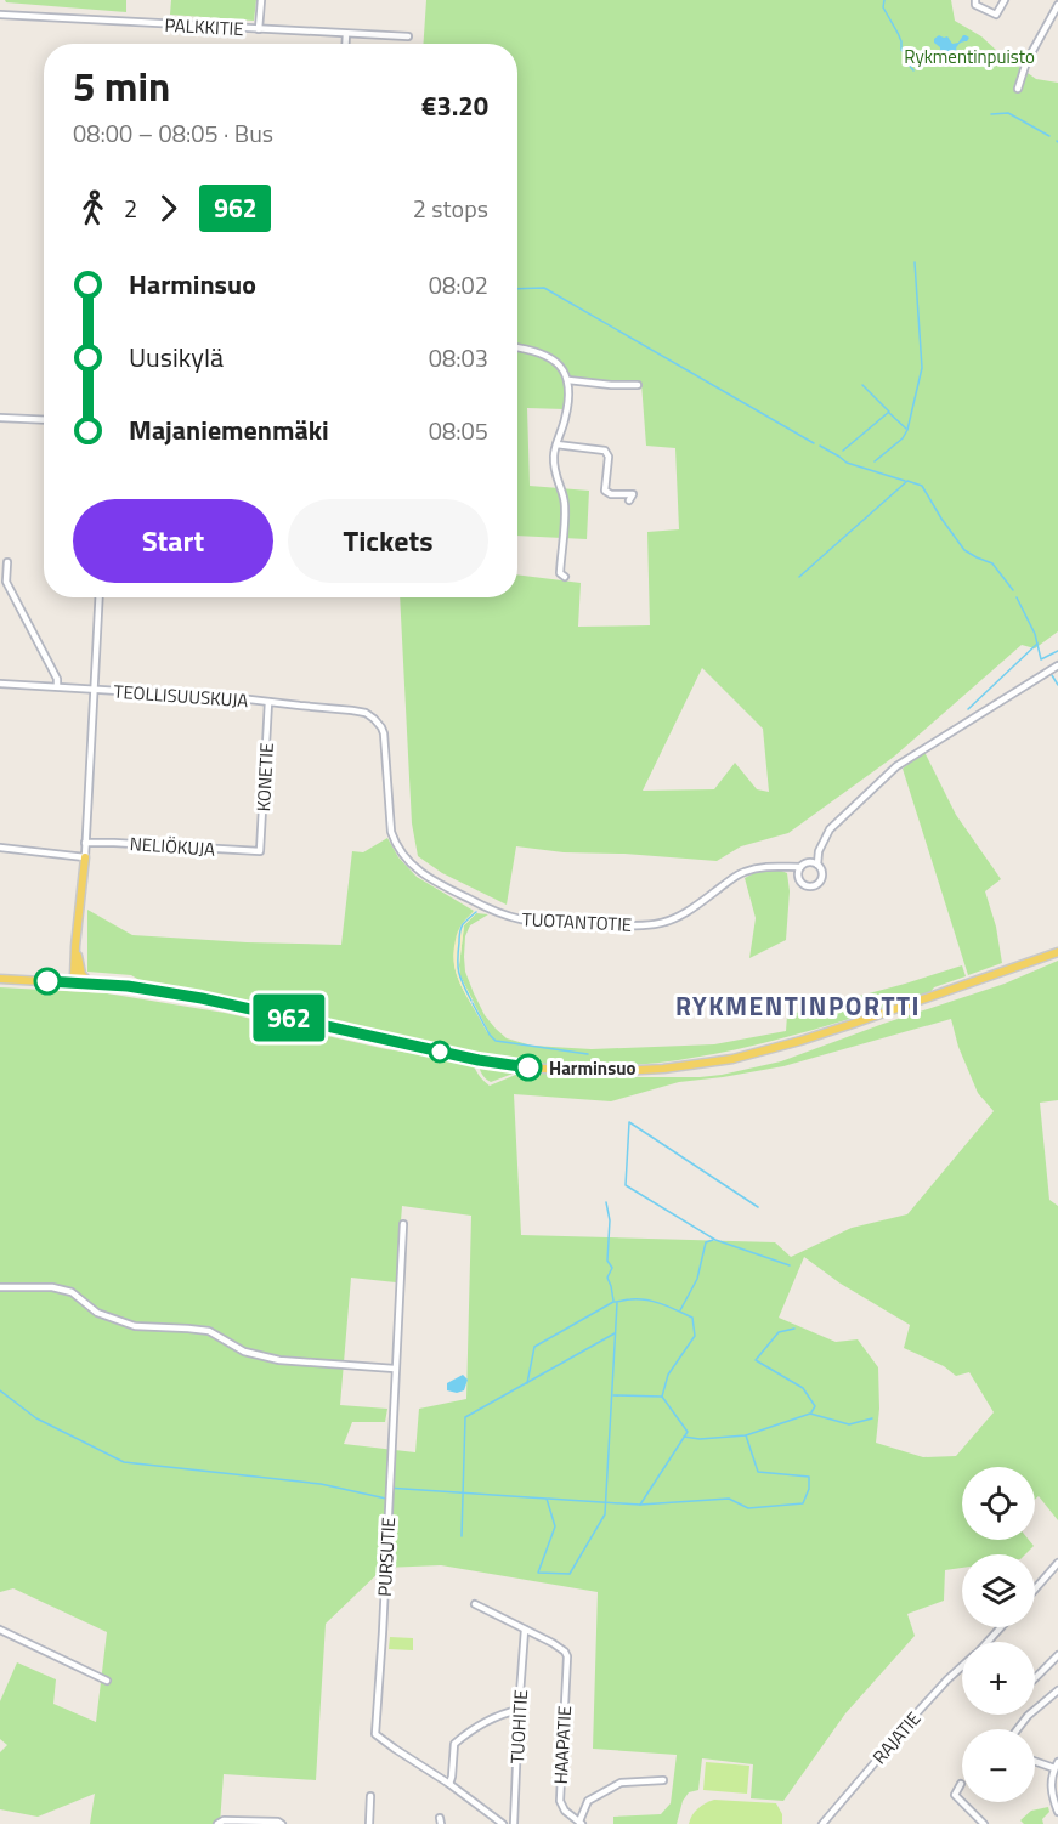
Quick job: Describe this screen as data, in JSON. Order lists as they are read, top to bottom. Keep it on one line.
{"streets":{"street":["PALKKITIE","TEOLLISUUSKUJA","KONETIE","NELIÖKUJA","TUOTANTOTIE","PURSUTIE","TUOHITIE","RAJATIE","HAAPATIE"]},"crossings":[["TEOLLISUUSKUJA","KONETIE"],["TEOLLISUUSKUJA","TUOTANTOTIE"],["KONETIE","NELIÖKUJA"],["KONETIE","TUOTANTOTIE"],["TUOHITIE","HAAPATIE"]],"districts":["RYKMENTINPORTTI"],"parks":["Rykmentinpuisto"],"places":["Harminsuo"],"lines":["bus line 962"],"page":{"on_map":"962","heading":["5 min","08:00 – 08:05 · Bus","€3.20"],"legs":["2","962","2 stops"],"list":[{"name":"Harminsuo","value":"08:02"},{"name":"Uusikylä","value":"08:03"},{"name":"Majaniemenmäki","value":"08:05"}],"buttons":["Start","Tickets"],"map_buttons":["+","−"]}}
